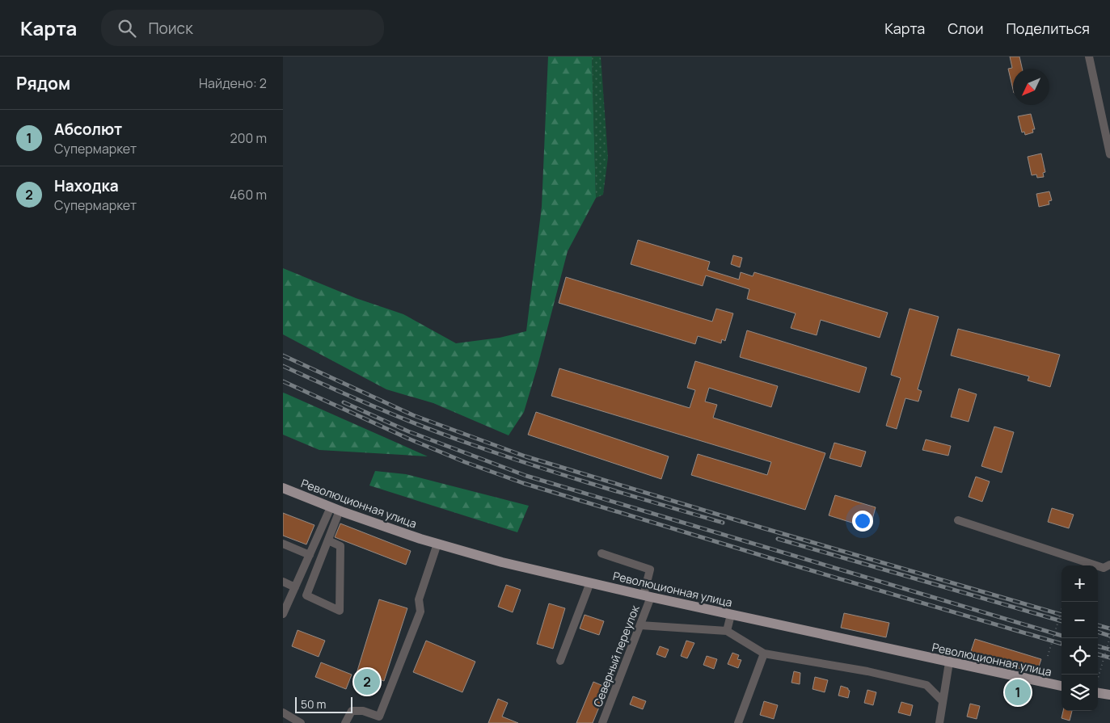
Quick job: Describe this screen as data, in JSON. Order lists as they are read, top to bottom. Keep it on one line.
{"streets":{"main road":["Революционная улица"],"street":["Северный переулок"]},"crossings":[["Революционная улица","Северный переулок"]],"scale_bar":"50 m","north":"bottom left","page":{"header":"Карта","search":"Поиск","nav":["Карта","Слои","Поделиться"],"heading":["Рядом","Найдено: 2"],"list":[{"mark":"1","name":"Абсолют","note":"Супермаркет","value":"200 m"},{"mark":"2","name":"Находка","note":"Супермаркет","value":"460 m"}],"map_buttons":["+","−"],"pins":["2","1"],"scale":"50 m"}}
